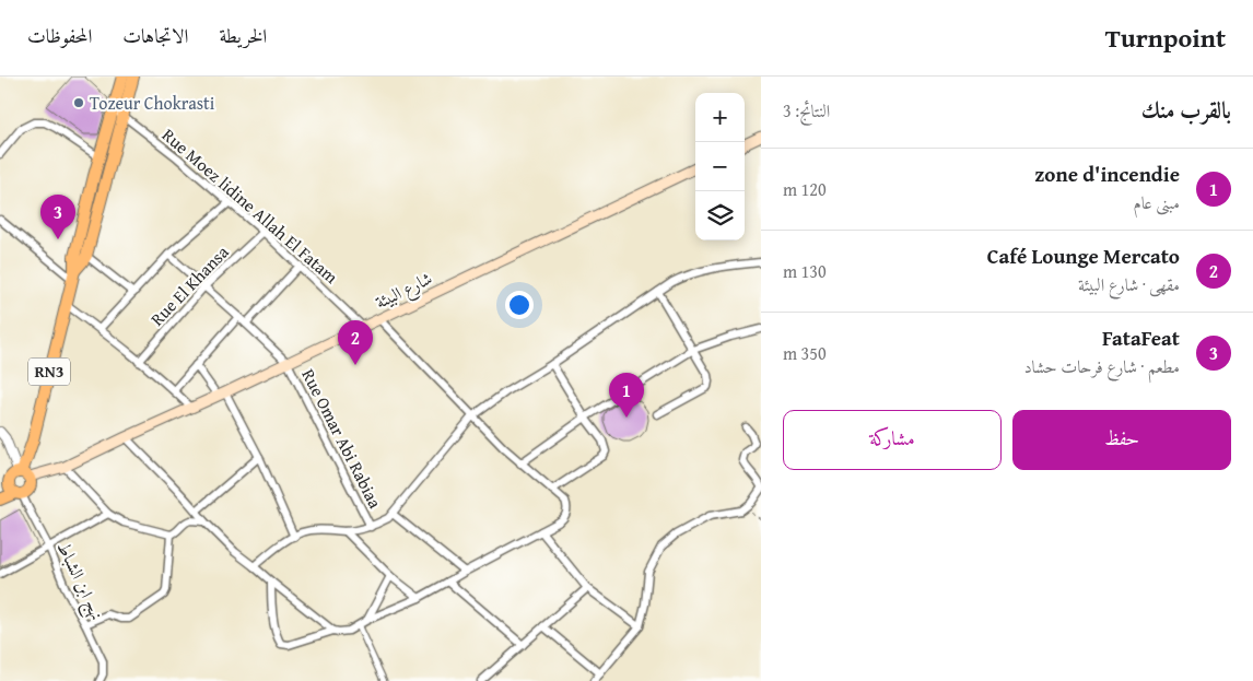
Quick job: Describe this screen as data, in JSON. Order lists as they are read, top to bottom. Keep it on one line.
{"streets":{"main road":["شارع البيئة","RN3"],"street":["Rue Moez lidine Allah El Fatam","Rue El Khansa","Rue Omar Abi Rabiaa","نهج ابن الشباط"]},"crossings":[["Rue Moez lidine Allah El Fatam","Rue El Khansa"],["Rue Moez lidine Allah El Fatam","شارع البيئة"],["Rue Moez lidine Allah El Fatam","RN3"],["شارع البيئة","RN3"],["شارع البيئة","Rue Omar Abi Rabiaa"],["شارع البيئة","نهج ابن الشباط"],["RN3","نهج ابن الشباط"]],"places":["Tozeur Chokrasti"],"page":{"header":"Turnpoint","nav":["الخريطة","الاتجاهات","المحفوظات"],"heading":["بالقرب منك","النتائج: 3"],"map_buttons":["+","−"],"list":[{"mark":"1","name":"zone d'incendie","note":"مبنى عام","value":"120 m"},{"mark":"2","name":"Café Lounge Mercato","note":"مقهى · شارع البيئة","value":"130 m"},{"mark":"3","name":"FataFeat","note":"مطعم · شارع فرحات حشاد","value":"350 m"}],"pins":["3","2","1"],"buttons":["حفظ","مشاركة"]}}
